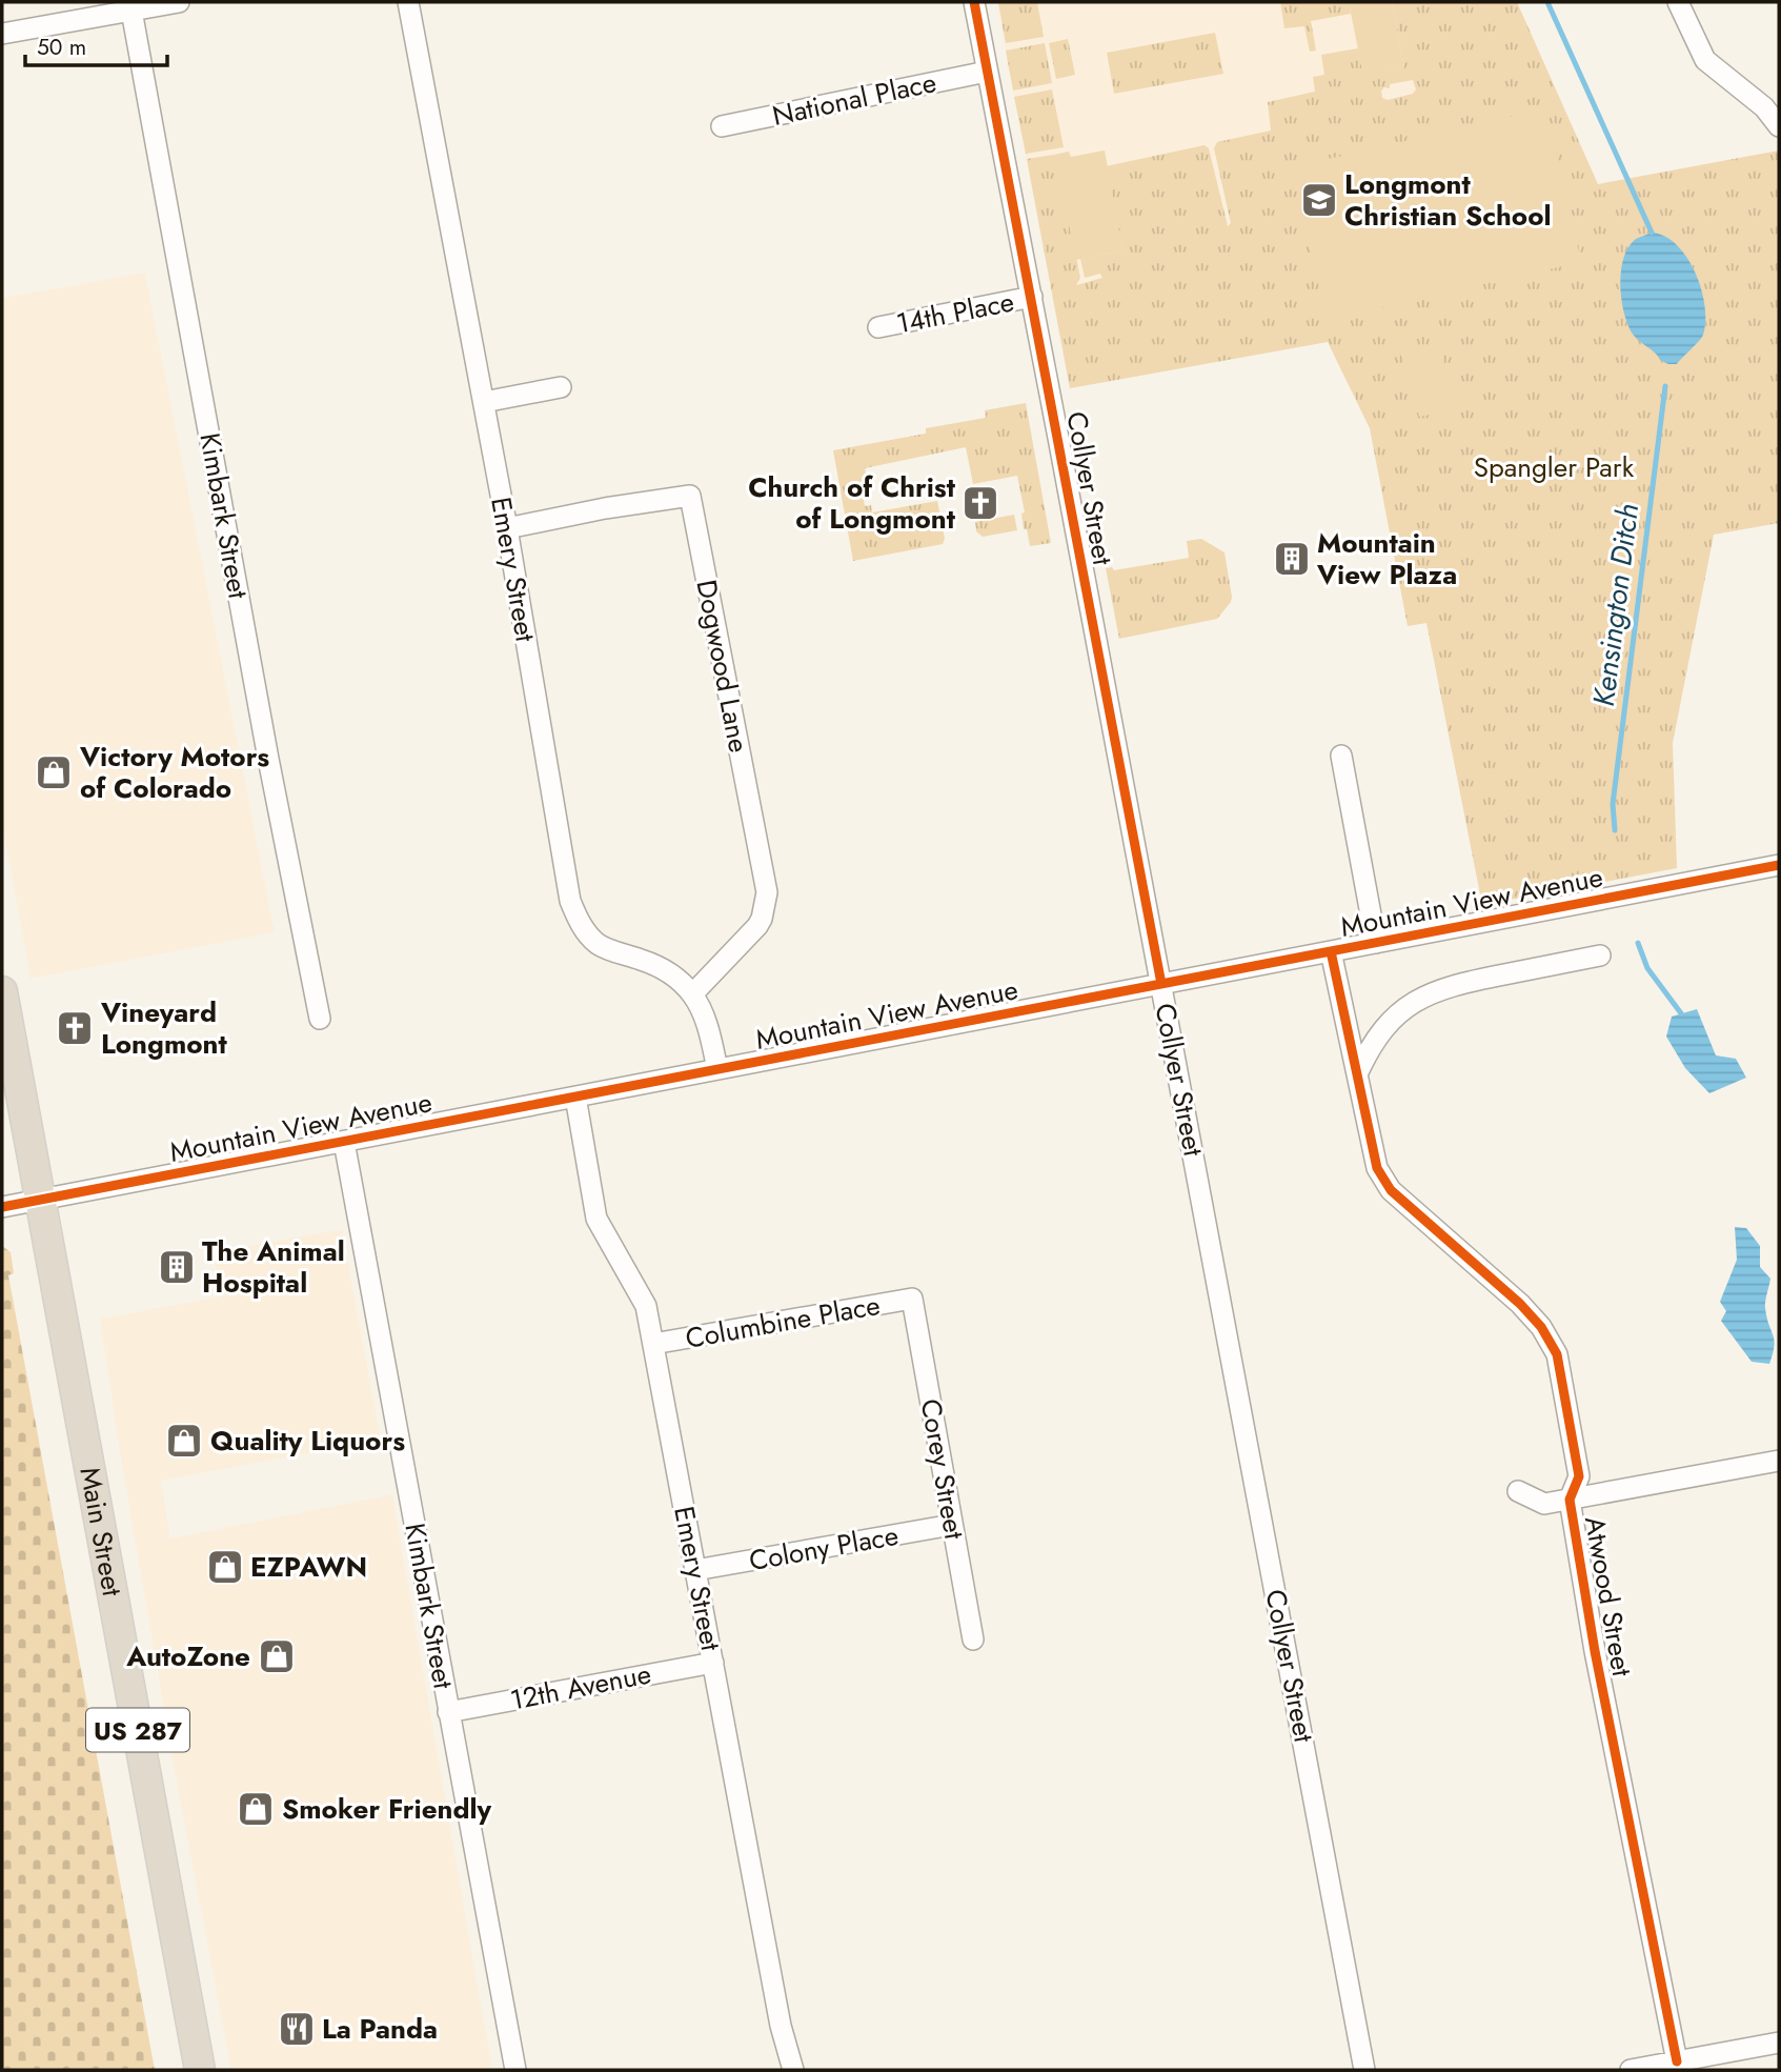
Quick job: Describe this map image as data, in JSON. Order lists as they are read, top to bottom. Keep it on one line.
{"streets":{"highway":["Main Street","US 287"],"street":["National Place","14th Place","Collyer Street","Kimbark Street","Emery Street","Dogwood Lane","Mountain View Avenue","Columbine Place","Corey Street","Colony Place","Atwood Street","12th Avenue"]},"crossings":[["National Place","Collyer Street"],["14th Place","Collyer Street"],["Collyer Street","Mountain View Avenue"],["Kimbark Street","Mountain View Avenue"],["Kimbark Street","12th Avenue"],["Emery Street","Dogwood Lane"],["Emery Street","Mountain View Avenue"],["Emery Street","Columbine Place"],["Emery Street","Colony Place"],["Emery Street","12th Avenue"],["Mountain View Avenue","Main Street"],["Mountain View Avenue","Atwood Street"],["Columbine Place","Corey Street"],["Corey Street","Colony Place"]],"water":["Kensington Ditch"],"parks":["Spangler Park"],"places":{"school or university":["Longmont Christian School"],"church":["Church of Christ of Longmont","Vineyard Longmont"],"building":["Mountain View Plaza","The Animal Hospital"],"shop":["Victory Motors of Colorado","Quality Liquors","EZPAWN","AutoZone","Smoker Friendly"],"restaurant":["La Panda"]},"scale_bar":"50 m"}
